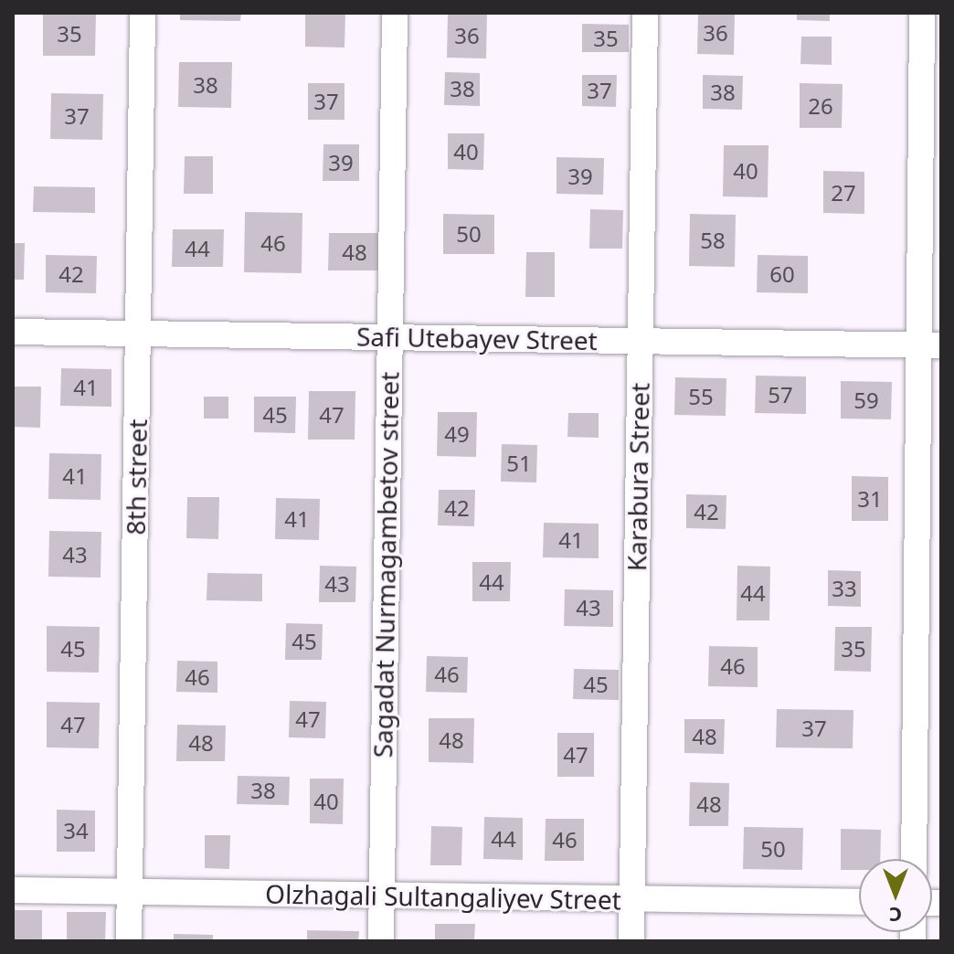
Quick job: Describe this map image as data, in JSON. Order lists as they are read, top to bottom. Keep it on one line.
{"streets":{"street":["Safi Utebayev Street","8th street","Karabura Street","Sagadat Nurmagambetov street","Olzhagali Sultangaliyev Street"]},"crossings":[["Safi Utebayev Street","8th street"],["Safi Utebayev Street","Karabura Street"],["Safi Utebayev Street","Sagadat Nurmagambetov street"],["8th street","Olzhagali Sultangaliyev Street"],["Karabura Street","Olzhagali Sultangaliyev Street"],["Sagadat Nurmagambetov street","Olzhagali Sultangaliyev Street"]],"house_numbers":["36","35","36","35","38","38","37","38","37","26","37","40","39","40","39","27","50","58","46","44","48","42","60","41","57","55","59","45","47","49","51","41","31","42","42","41","41","43","44","43","33","44","43","45","45","35","46","46","46","45","47","47","37","48","48","48","47","38","40","48","34","44","46","50"],"north":"bottom"}
